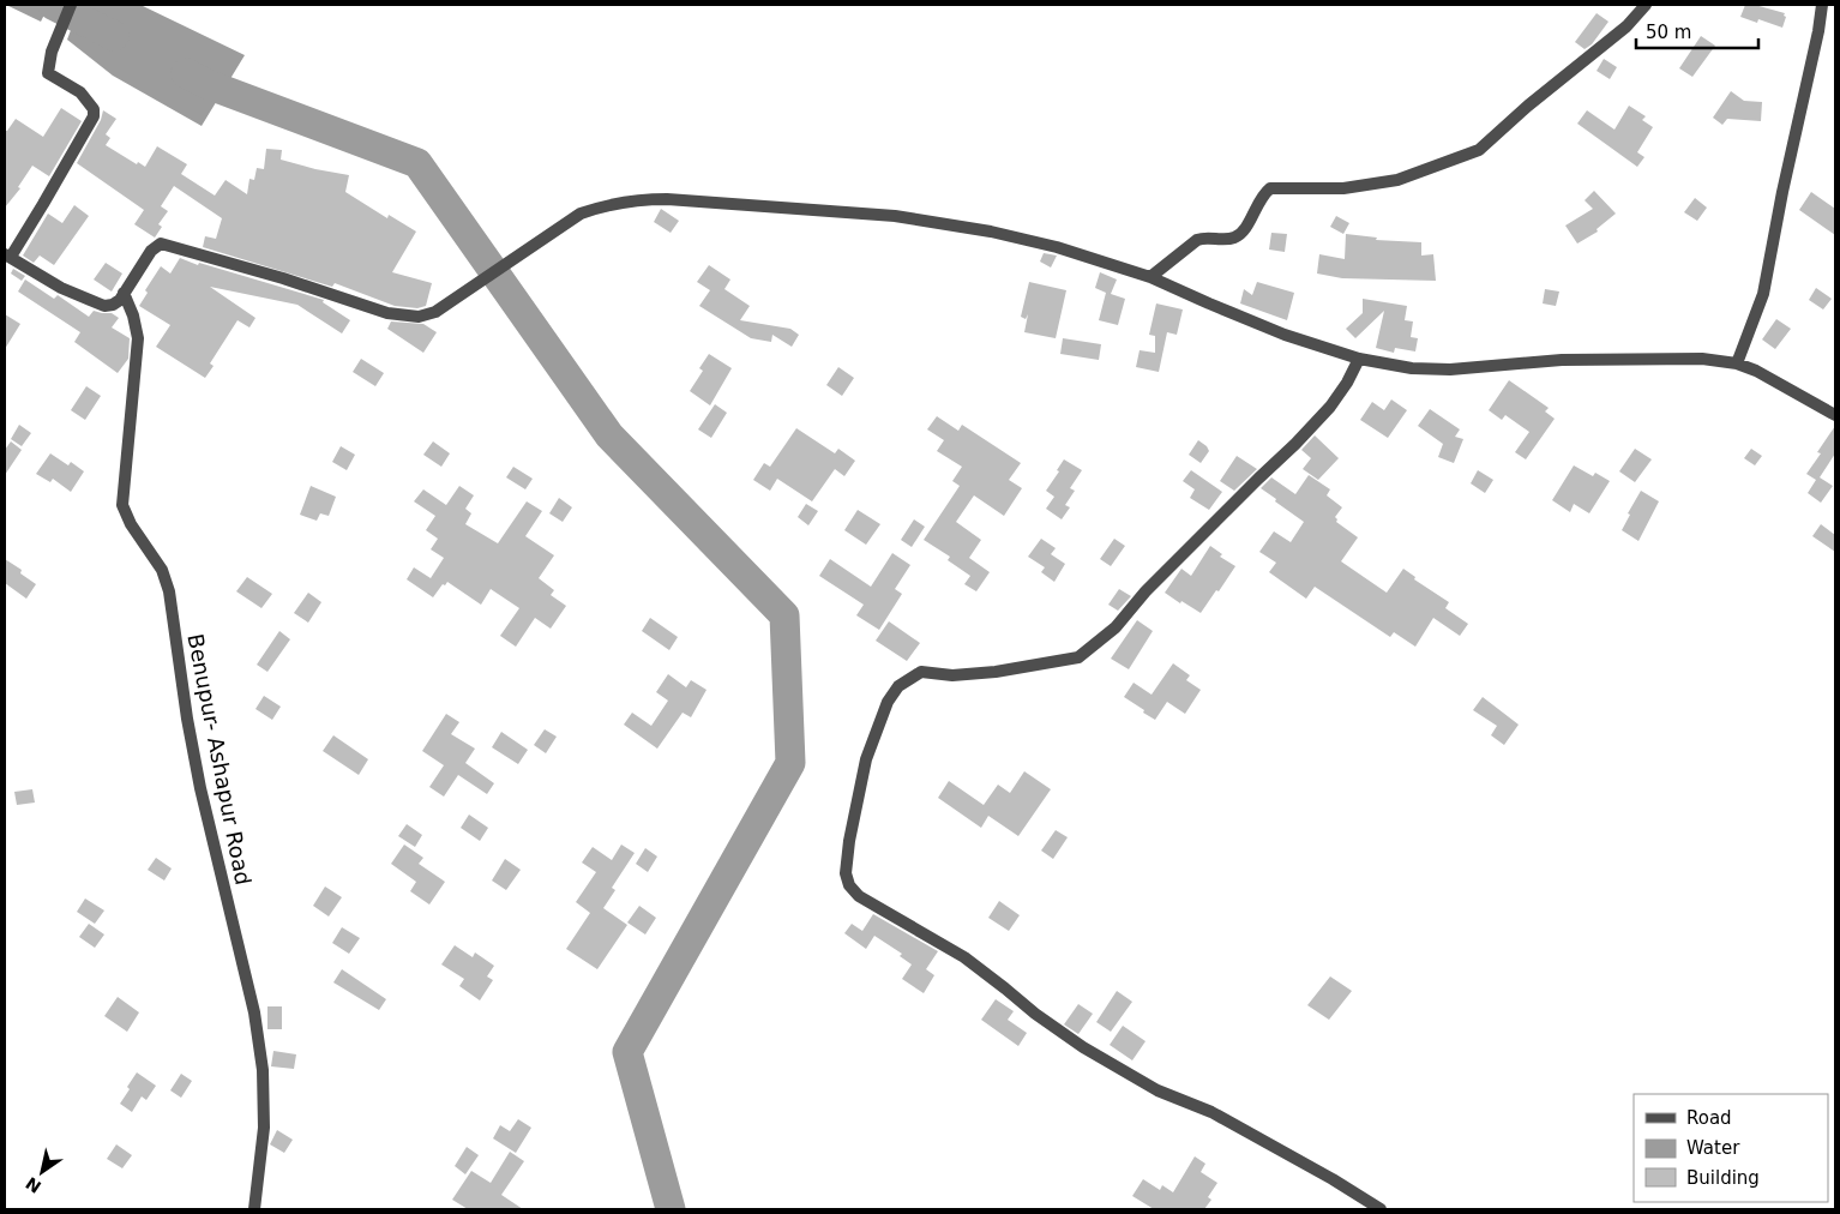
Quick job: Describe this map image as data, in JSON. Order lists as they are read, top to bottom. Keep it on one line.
{"streets":{"street":["Benupur- Ashapur Road"]},"legend":["Road","Water","Building"],"scale_bar":"50 m","north":"bottom left"}
